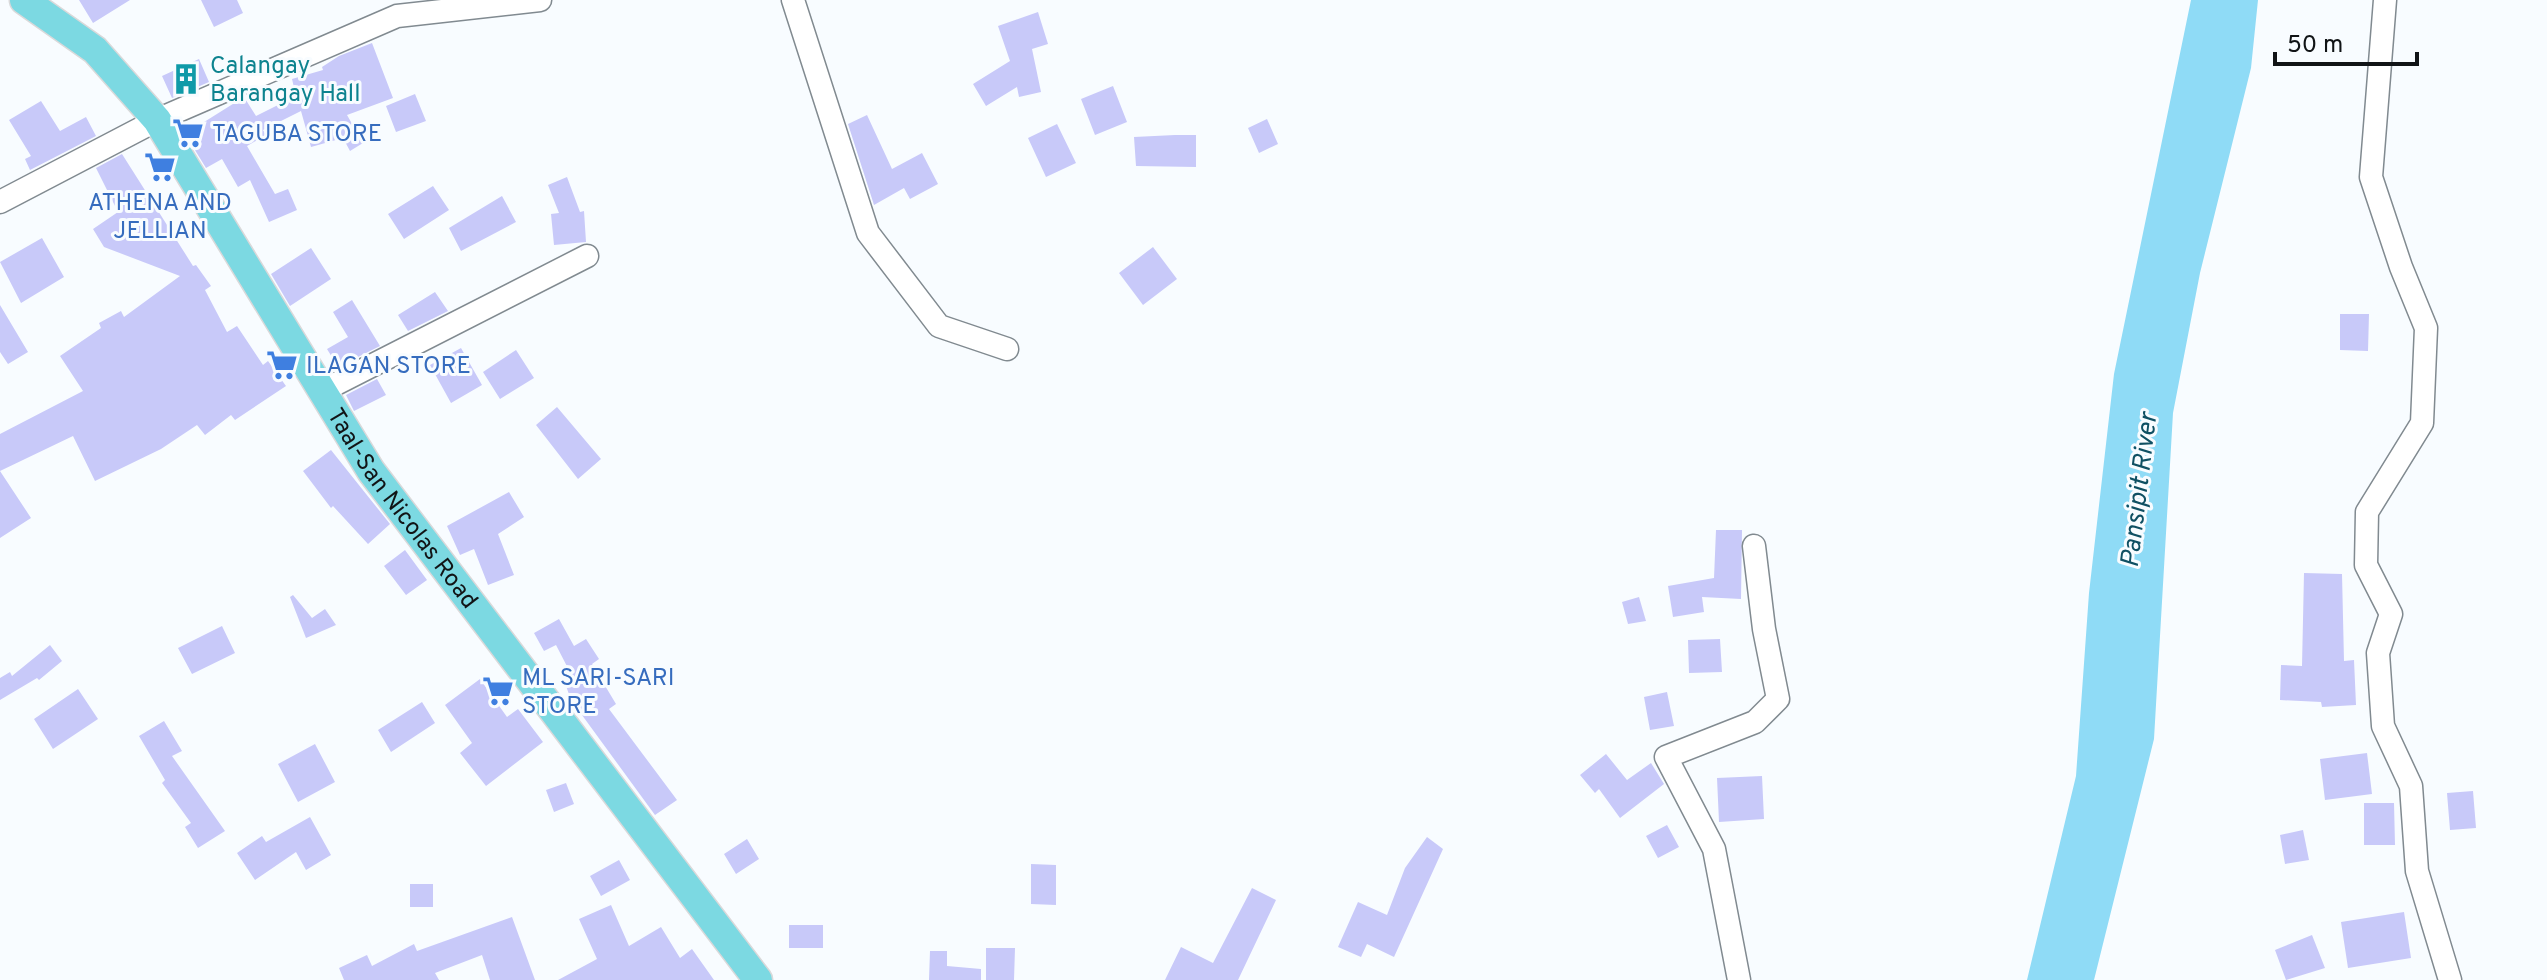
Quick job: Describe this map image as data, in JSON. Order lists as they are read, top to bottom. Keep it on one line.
{"streets":{"main road":["Taal-San Nicolas Road"]},"water":["Pansipit River"],"places":{"building":["Calangay Barangay Hall"],"supermarket":["TAGUBA STORE","ATHENA AND JELLIAN","ILAGAN STORE","ML SARI-SARI STORE"]},"scale_bar":"50 m"}
